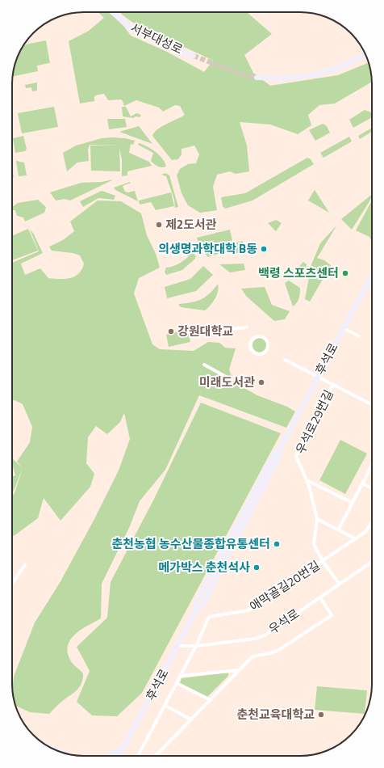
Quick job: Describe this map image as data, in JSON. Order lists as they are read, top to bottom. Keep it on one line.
{"streets":{"street":["서부대성로","후석로","우석로29번길","애막골길20번길","우석로"]},"crossings":[["후석로","우석로"],["우석로29번길","애막골길20번길"],["우석로29번길","우석로"],["애막골길20번길","우석로"]],"places":["제2도서관","의생명과학대학 B동","백령 스포츠센터","강원대학교","미래도서관","춘천농협 농수산물종합유통센터","메가박스 춘천석사","춘천교육대학교"]}
